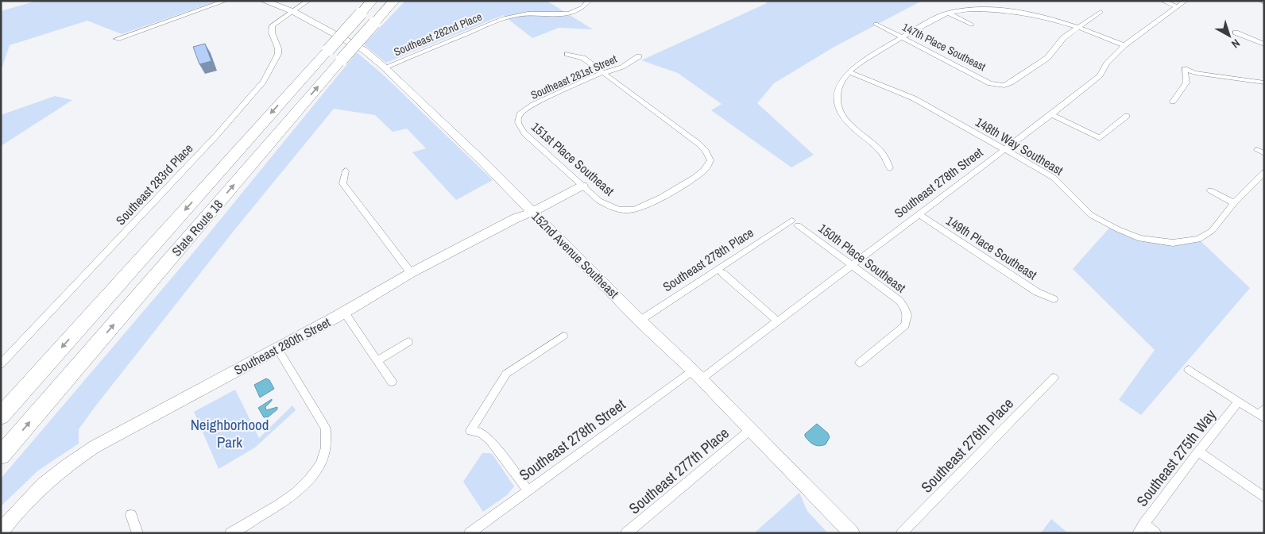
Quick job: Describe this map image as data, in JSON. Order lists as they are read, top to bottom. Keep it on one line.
{"streets":{"highway":["State Route 18"],"street":["Southeast 282nd Place","147th Place Southeast","Southeast 281st Street","148th Way Southeast","151st Place Southeast","Southeast 278th Street","Southeast 283rd Place","149th Place Southeast","152nd Avenue Southeast","150th Place Southeast","Southeast 278th Place","Southeast 280th Street","Southeast 276th Place","Southeast 275th Way","Southeast 277th Place"]},"crossings":[["Southeast 282nd Place","152nd Avenue Southeast"],["Southeast 281st Street","151st Place Southeast"],["148th Way Southeast","Southeast 278th Street"],["151st Place Southeast","Southeast 280th Street"],["Southeast 278th Street","149th Place Southeast"],["Southeast 278th Street","152nd Avenue Southeast"],["Southeast 278th Street","150th Place Southeast"],["Southeast 283rd Place","152nd Avenue Southeast"],["152nd Avenue Southeast","Southeast 278th Place"],["152nd Avenue Southeast","Southeast 280th Street"],["152nd Avenue Southeast","Southeast 277th Place"],["150th Place Southeast","Southeast 278th Place"]],"parks":["Neighborhood Park"],"north":"bottom right"}
